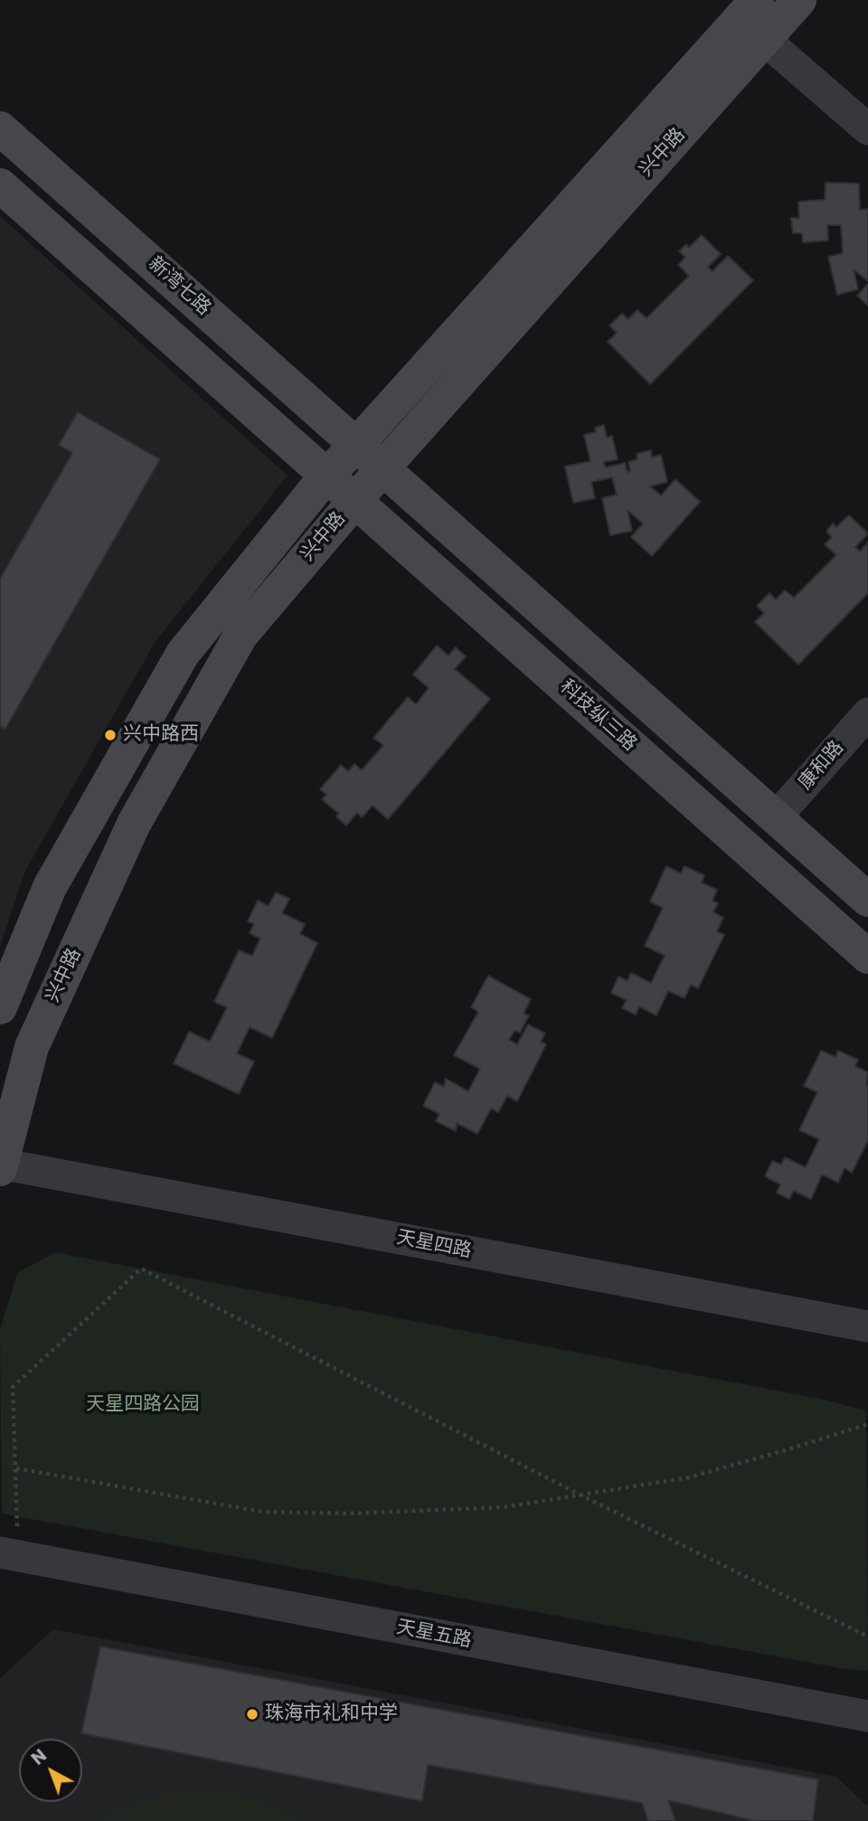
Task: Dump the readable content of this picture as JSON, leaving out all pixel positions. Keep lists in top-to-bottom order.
{
  "streets": {
    "street": [
      "兴中路",
      "新湾七路",
      "科技纵三路",
      "康和路",
      "天星四路",
      "天星五路"
    ]
  },
  "crossings": [
    ["兴中路", "新湾七路"],
    ["兴中路", "科技纵三路"],
    ["兴中路", "天星四路"]
  ],
  "parks": ["天星四路公园"],
  "places": ["兴中路西", "珠海市礼和中学"],
  "north": "top left"
}
